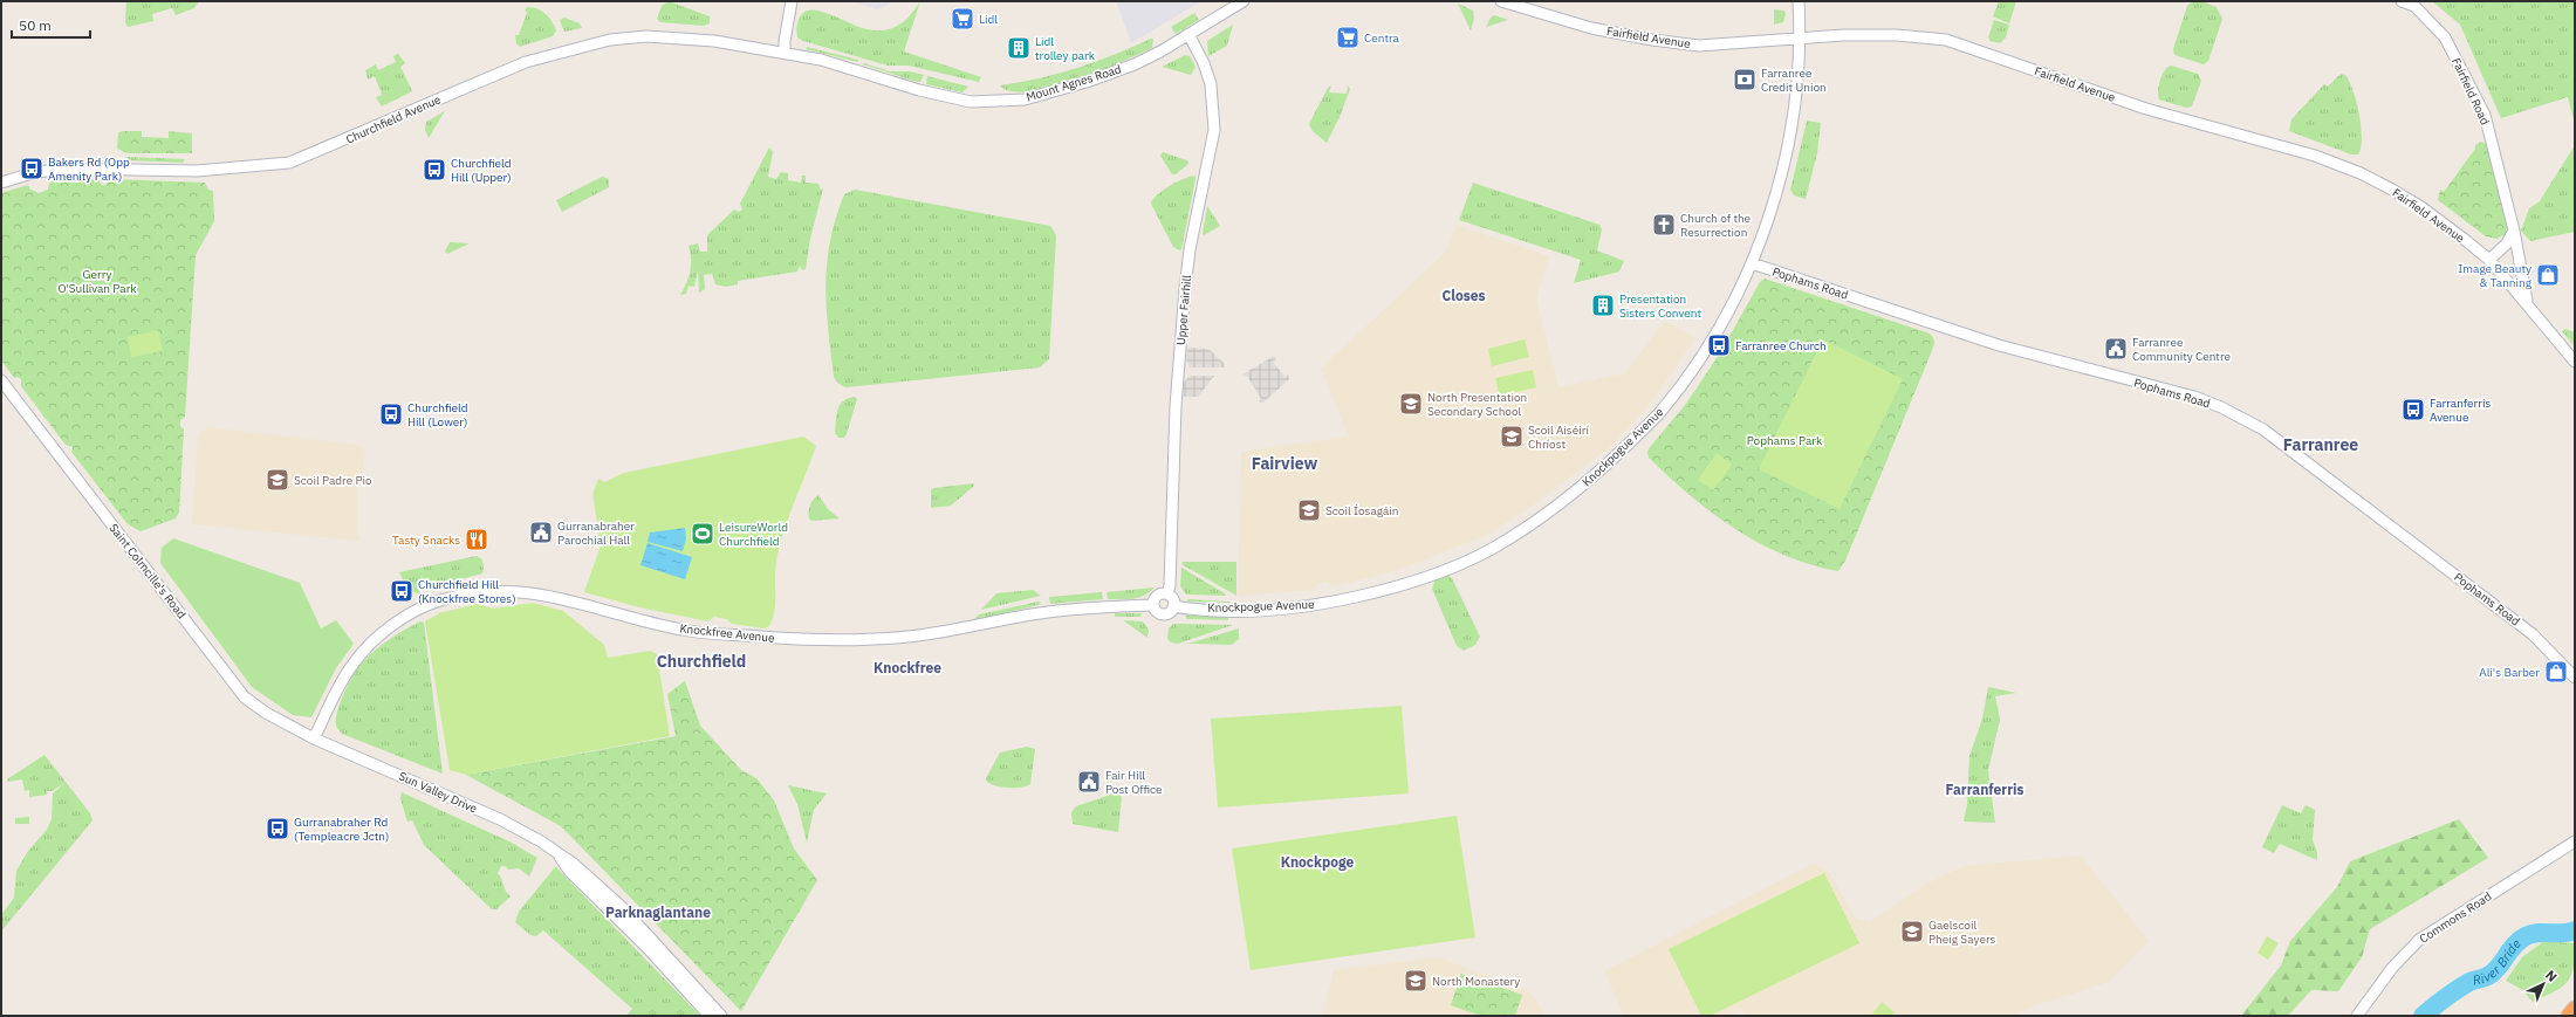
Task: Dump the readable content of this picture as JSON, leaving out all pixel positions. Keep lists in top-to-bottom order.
{
  "streets": {
    "street": [
      "Fairfield Avenue",
      "Mount Agnes Road",
      "Fairfield Road",
      "Churchfield Avenue",
      "Pophams Road",
      "Upper Fairhill",
      "Knockpogue Avenue",
      "Saint Colmcille's Road",
      "Knockfree Avenue",
      "Sun Valley Drive",
      "Commons Road"
    ]
  },
  "crossings": [
    ["Fairfield Avenue", "Fairfield Road"],
    ["Fairfield Avenue", "Knockpogue Avenue"],
    ["Mount Agnes Road", "Churchfield Avenue"],
    ["Mount Agnes Road", "Upper Fairhill"],
    ["Pophams Road", "Knockpogue Avenue"],
    ["Upper Fairhill", "Knockpogue Avenue"],
    ["Upper Fairhill", "Knockfree Avenue"],
    ["Knockpogue Avenue", "Knockfree Avenue"],
    ["Saint Colmcille's Road", "Knockfree Avenue"],
    ["Saint Colmcille's Road", "Sun Valley Drive"],
    ["Knockfree Avenue", "Sun Valley Drive"]
  ],
  "districts": [
    "Closes",
    "Farranree",
    "Fairview",
    "Churchfield",
    "Knockfree",
    "Farranferris",
    "Knockpoge",
    "Parknaglantane"
  ],
  "water": ["River Bride"],
  "parks": ["Gerry O'Sullivan Park", "Pophams Park"],
  "places": {
    "supermarket": ["Lidl", "Centra"],
    "building": ["Lidl trolley park", "Presentation Sisters Convent"],
    "bank": ["Farranree Credit Union"],
    "bus stop": [
      "Bakers Rd (Opp Amenity Park)",
      "Churchfield Hill (Upper)",
      "Farranree Church",
      "Farranferris Avenue",
      "Churchfield Hill (Lower)",
      "Churchfield Hill (Knockfree Stores)",
      "Gurranabraher Rd (Templeacre Jctn)"
    ],
    "church": ["Church of the Resurrection"],
    "shop": ["Image Beauty & Tanning", "Ali's Barber"],
    "public building": ["Farranree Community Centre", "Gurranabraher Parochial Hall", "Fair Hill Post Office"],
    "school or university": [
      "North Presentation Secondary School",
      "Scoil Aiséirí Chríost",
      "Scoil Padre Pio",
      "Scoil Íosagáin",
      "Gaelscoil Pheig Sayers",
      "North Monastery"
    ],
    "sports": ["LeisureWorld Churchfield"],
    "restaurant": ["Tasty Snacks"]
  },
  "scale_bar": "50 m",
  "north": "top right"
}
